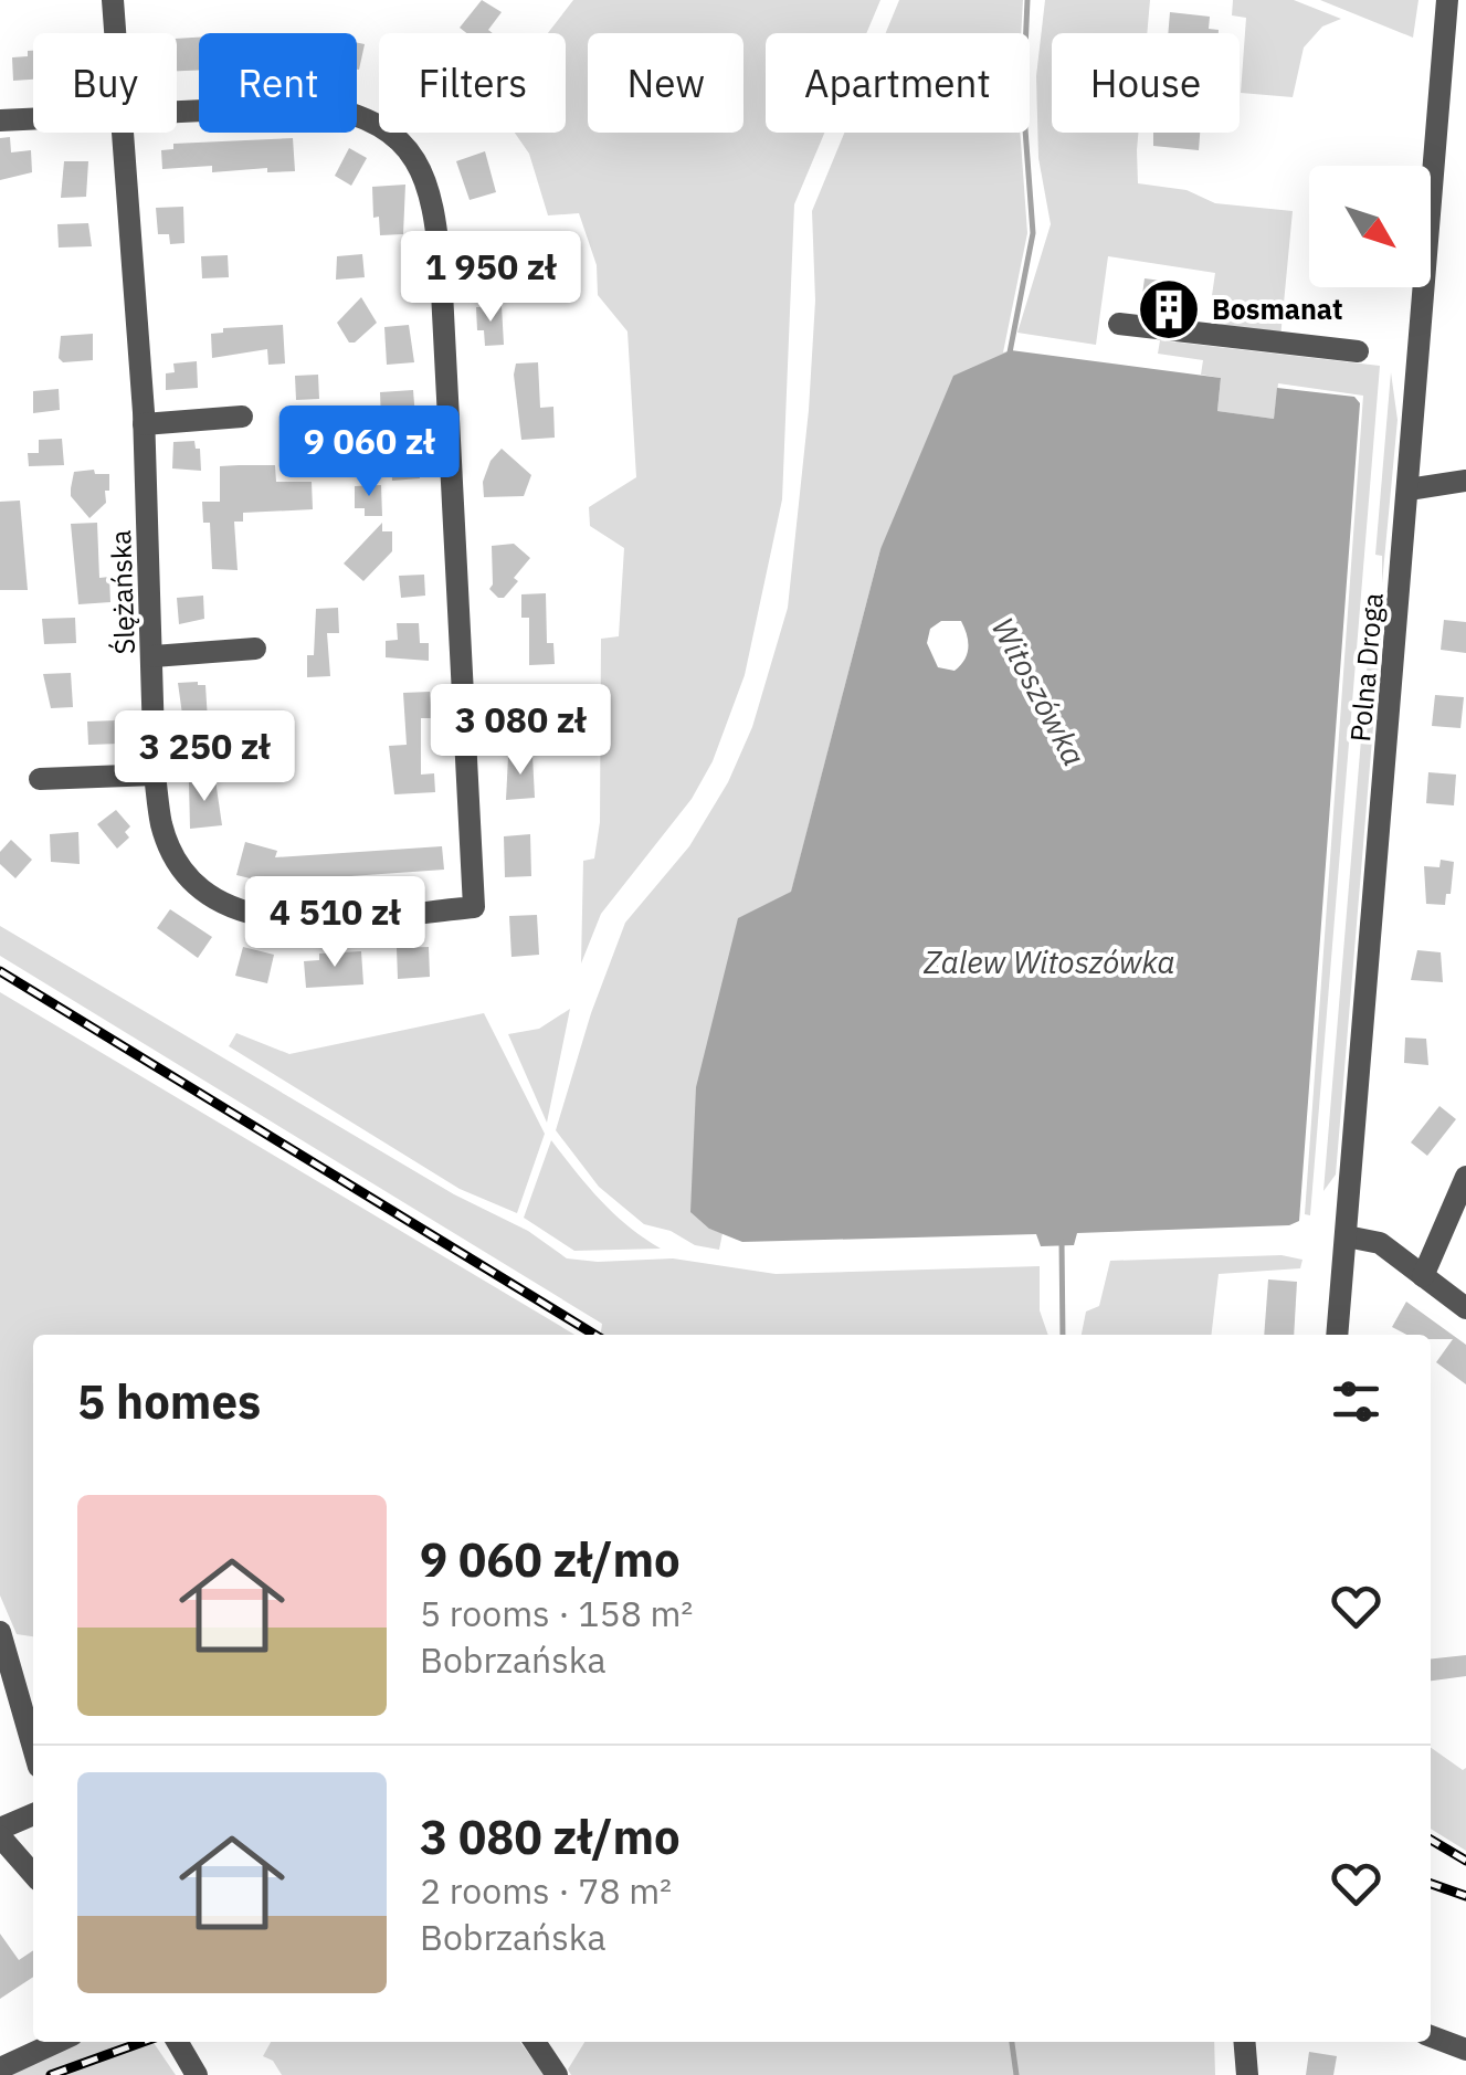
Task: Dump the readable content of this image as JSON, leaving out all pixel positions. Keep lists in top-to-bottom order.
{
  "streets": {
    "street": ["Ślężańska", "Polna Droga"]
  },
  "water": ["Witoszówka", "Zalew Witoszówka"],
  "places": {
    "building": ["Bosmanat"]
  },
  "north": "bottom right",
  "page": {
    "chip": [
      "Buy",
      "Rent",
      "Filters",
      "New",
      "Apartment",
      "House"
    ],
    "price": [
      "1 950 zł",
      "9 060 zł",
      "3 080 zł",
      "3 250 zł",
      "4 510 zł"
    ],
    "heading": "5 homes",
    "list": [
      {
        "name": "9 060 zł/mo",
        "note": "5 rooms · 158 m² · Bobrzańska"
      },
      {
        "name": "3 080 zł/mo",
        "note": "2 rooms · 78 m² · Bobrzańska"
      }
    ]
  }
}
